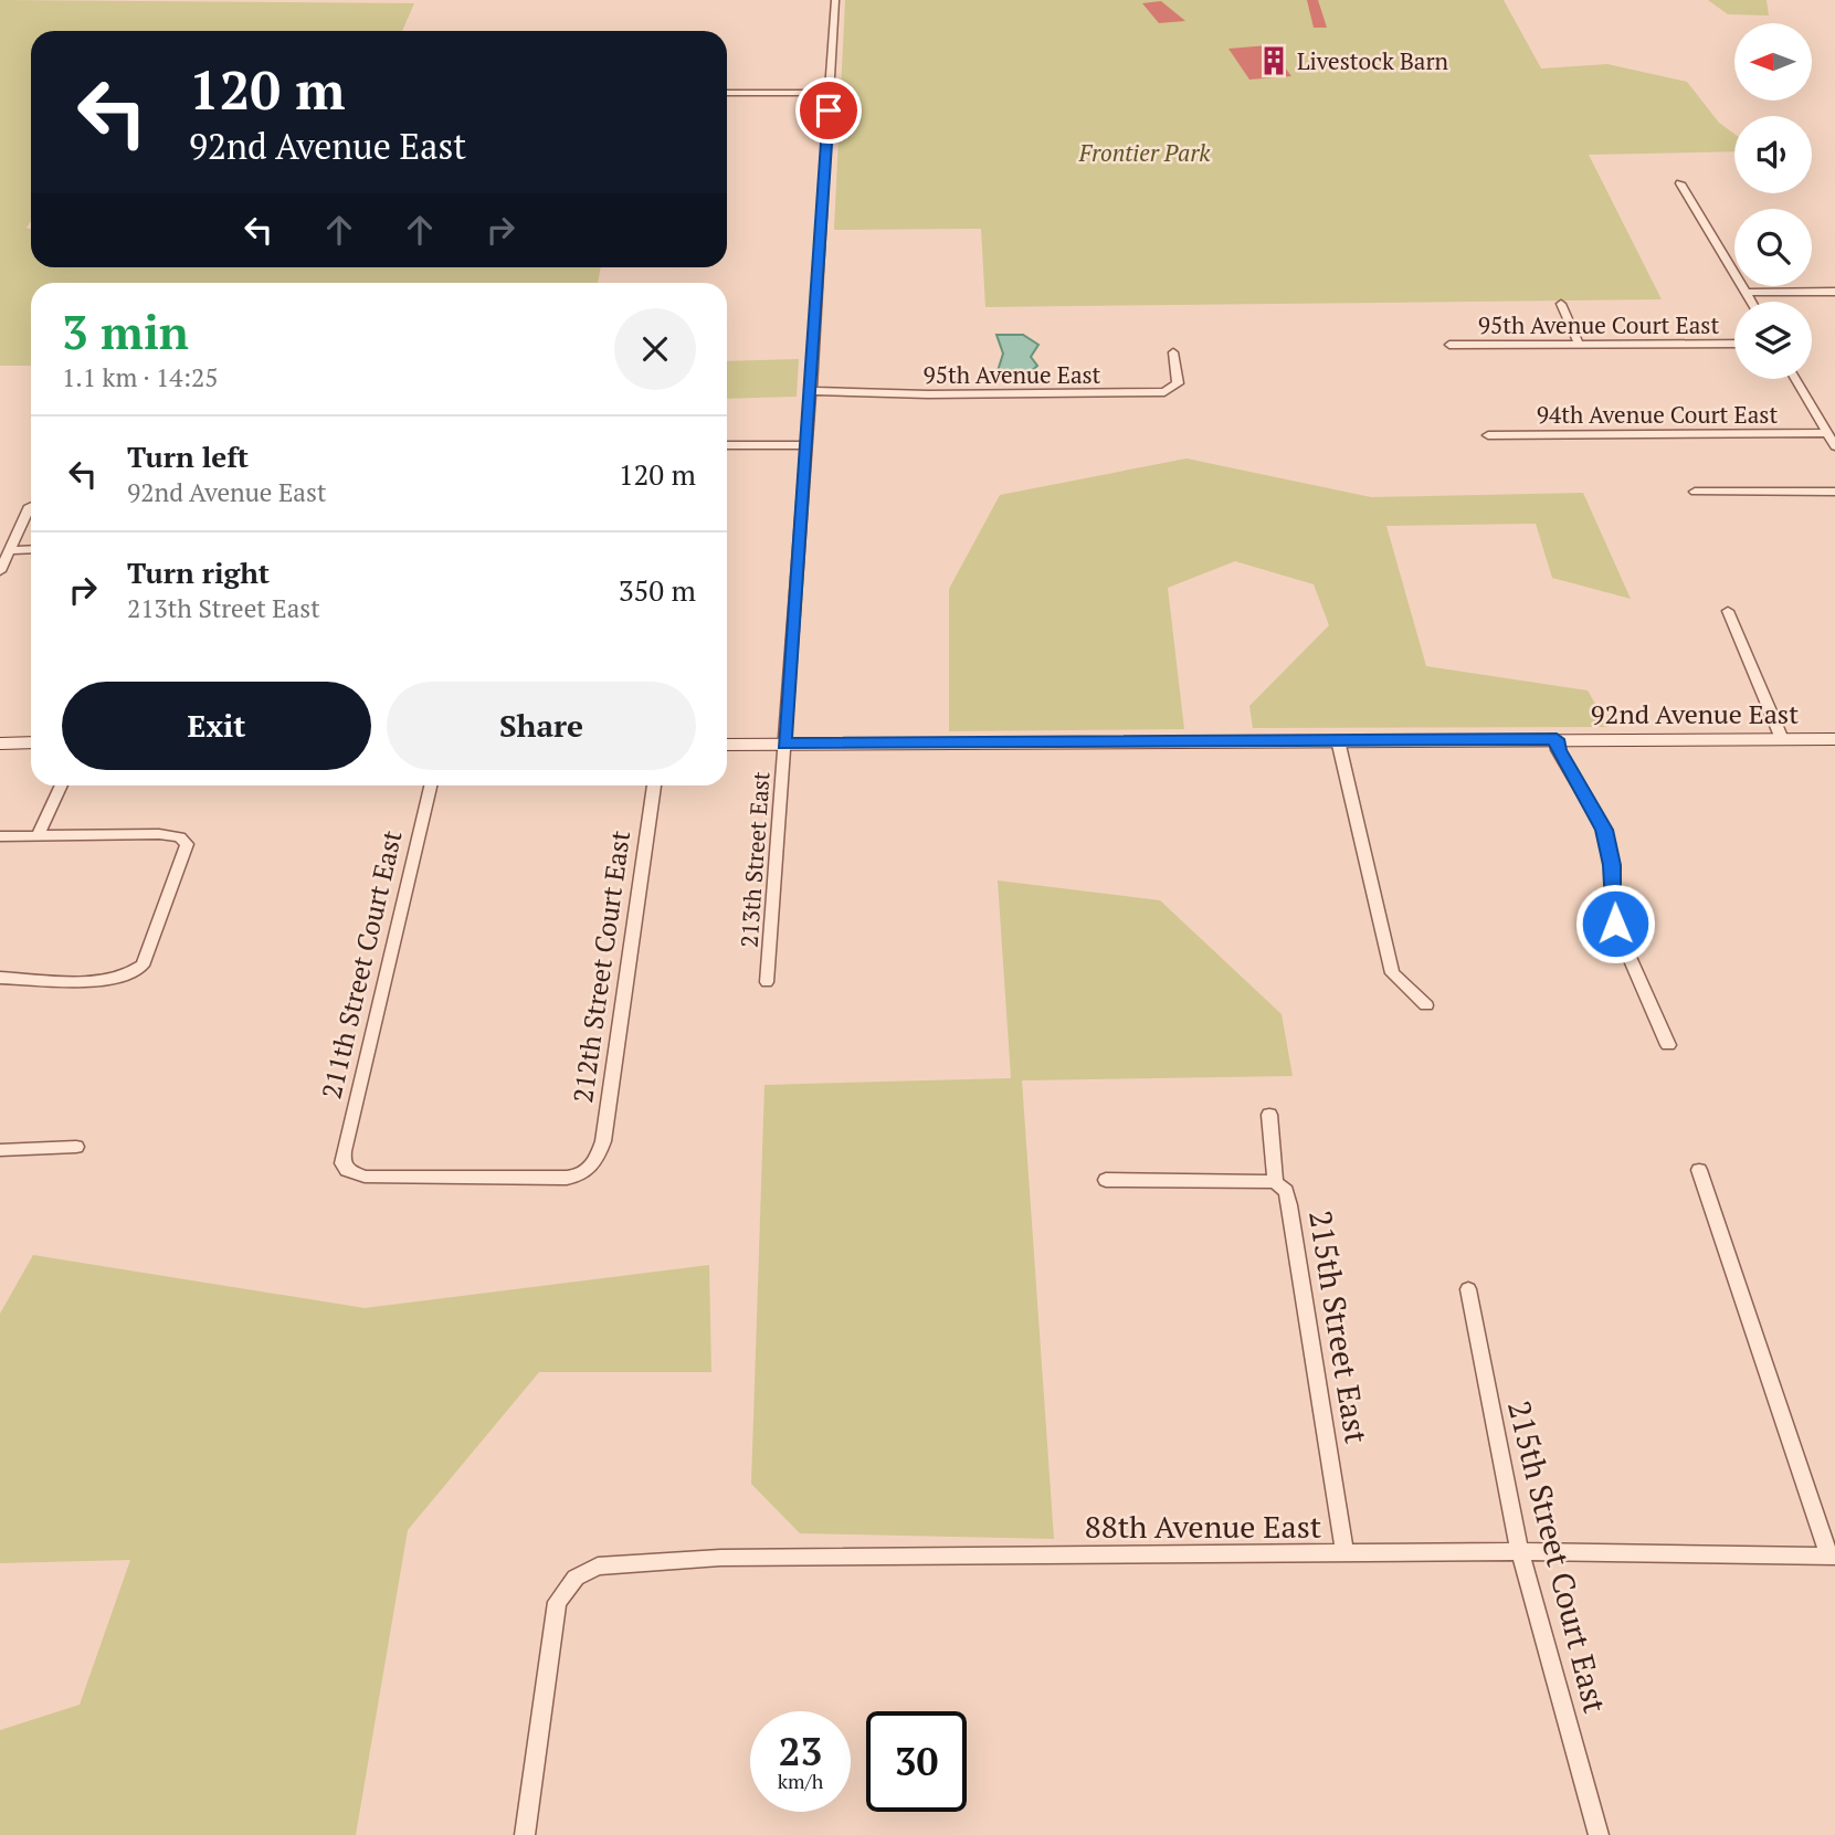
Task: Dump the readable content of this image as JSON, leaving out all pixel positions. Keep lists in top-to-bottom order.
{
  "streets": {
    "street": [
      "95th Avenue Court East",
      "95th Avenue East",
      "94th Avenue Court East",
      "92nd Avenue East",
      "213th Street East",
      "211th Street Court East",
      "212th Street Court East",
      "215th Street East",
      "88th Avenue East",
      "215th Street Court East"
    ]
  },
  "crossings": [
    ["95th Avenue East", "213th Street East"],
    ["92nd Avenue East", "213th Street East"],
    ["211th Street Court East", "212th Street Court East"],
    ["215th Street East", "88th Avenue East"],
    ["88th Avenue East", "215th Street Court East"]
  ],
  "parks": ["Frontier Park"],
  "places": {
    "building": ["Livestock Barn"]
  },
  "north": "left",
  "page": {
    "turn": ["120 m", "92nd Avenue East"],
    "heading": ["3 min", "1.1 km · 14:25"],
    "list": [
      {
        "name": "Turn left",
        "note": "92nd Avenue East",
        "value": "120 m"
      },
      {
        "name": "Turn right",
        "note": "213th Street East",
        "value": "350 m"
      }
    ],
    "buttons": ["Exit", "Share"],
    "speed": "23 km/h",
    "limit": "30"
  }
}
